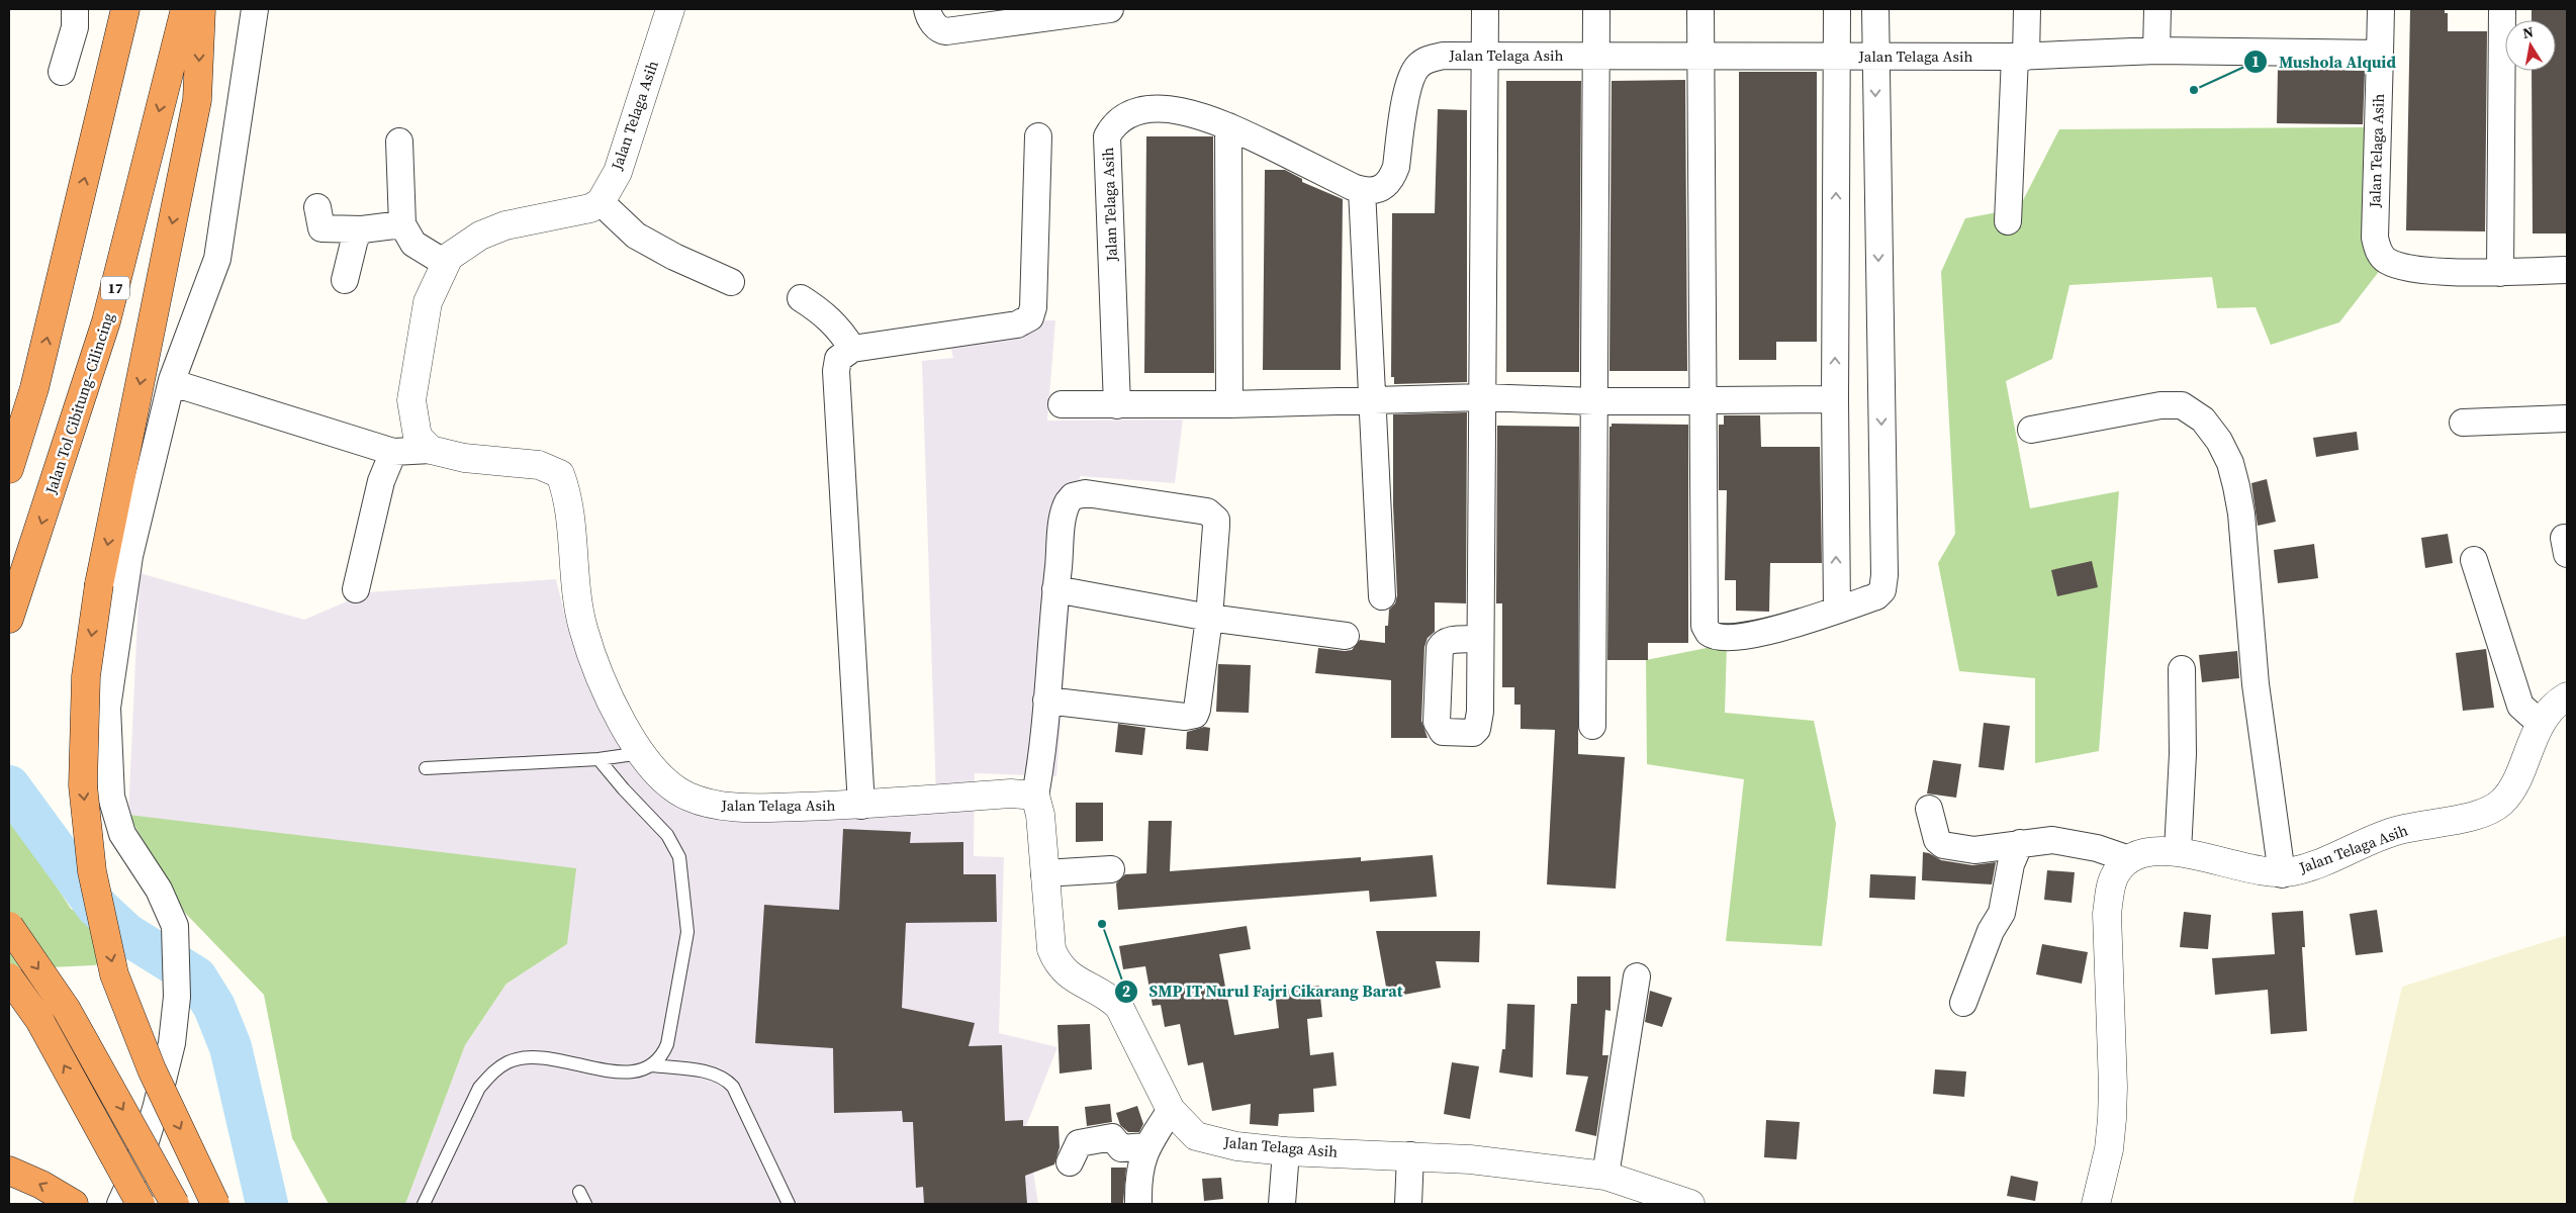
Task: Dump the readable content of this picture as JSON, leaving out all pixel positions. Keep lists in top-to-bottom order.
{
  "streets": {
    "highway": ["17", "Jalan Tol Cibitung–Cilincing"],
    "street": ["Jalan Telaga Asih"]
  },
  "places": ["Mushola Alquid", "SMP IT Nurul Fajri Cikarang Barat"],
  "north": "top"
}
